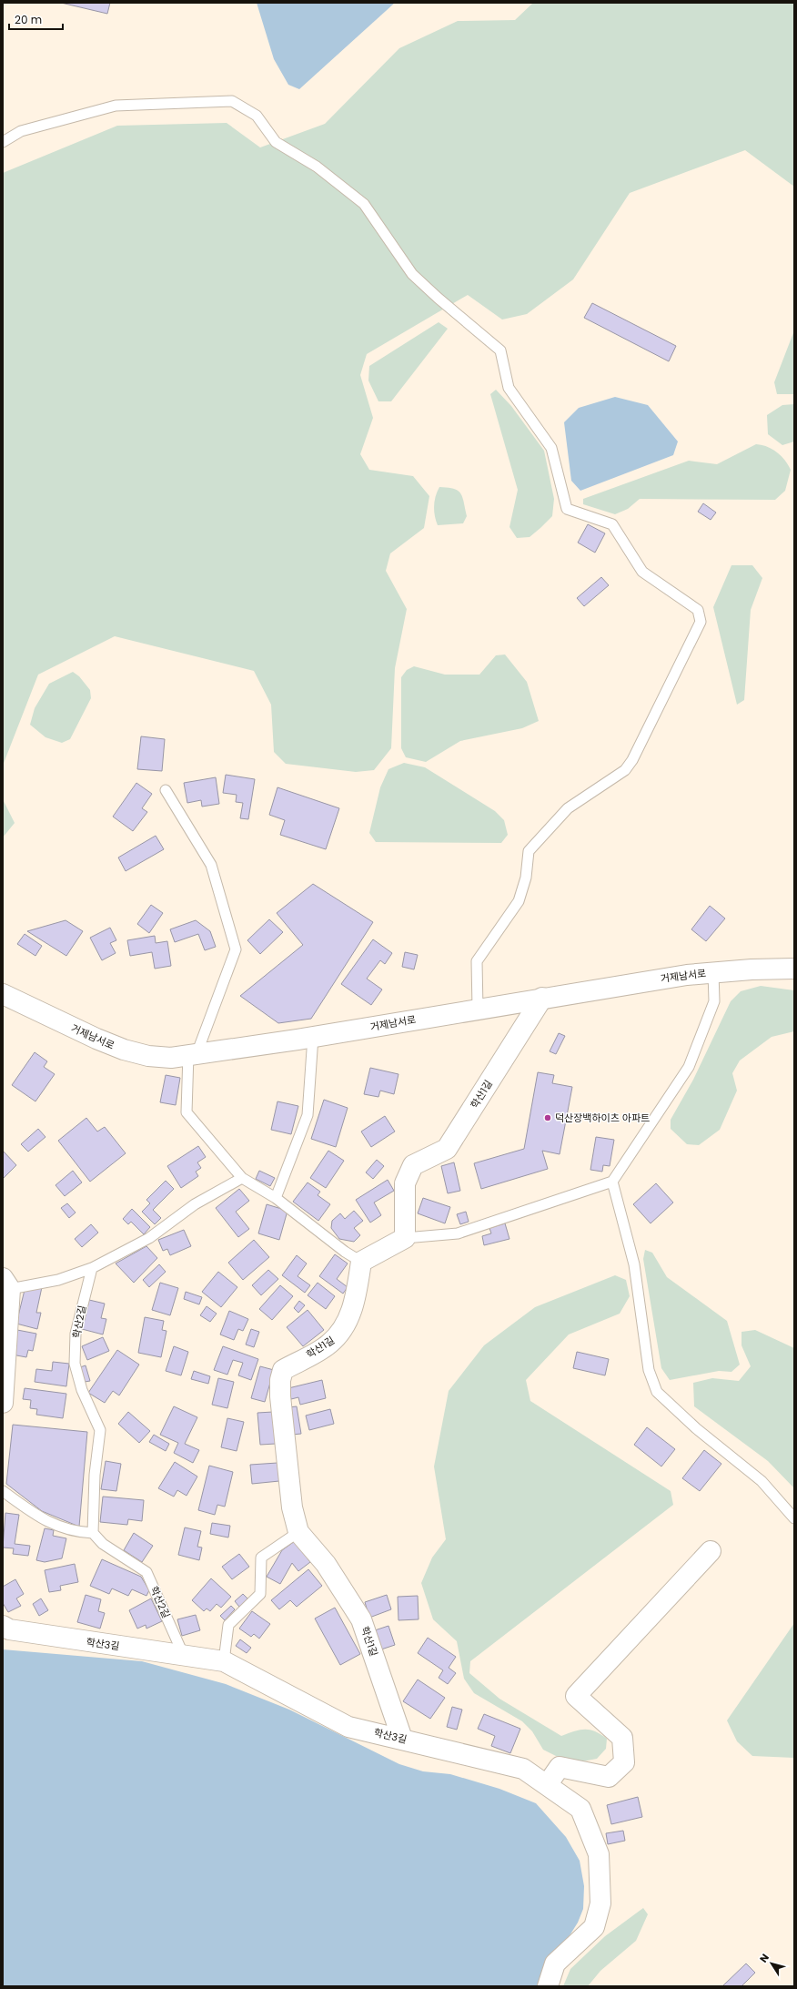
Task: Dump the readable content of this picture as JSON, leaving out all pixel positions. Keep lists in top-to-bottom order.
{
  "streets": {
    "street": ["거제남서로", "학산1길", "학산3길"],
    "lane": ["학산2길"]
  },
  "crossings": [
    ["거제남서로", "학산1길"],
    ["학산1길", "학산3길"],
    ["학산2길", "학산3길"]
  ],
  "places": ["덕산장백하이츠 아파트"],
  "scale_bar": "20 m",
  "north": "top left"
}
